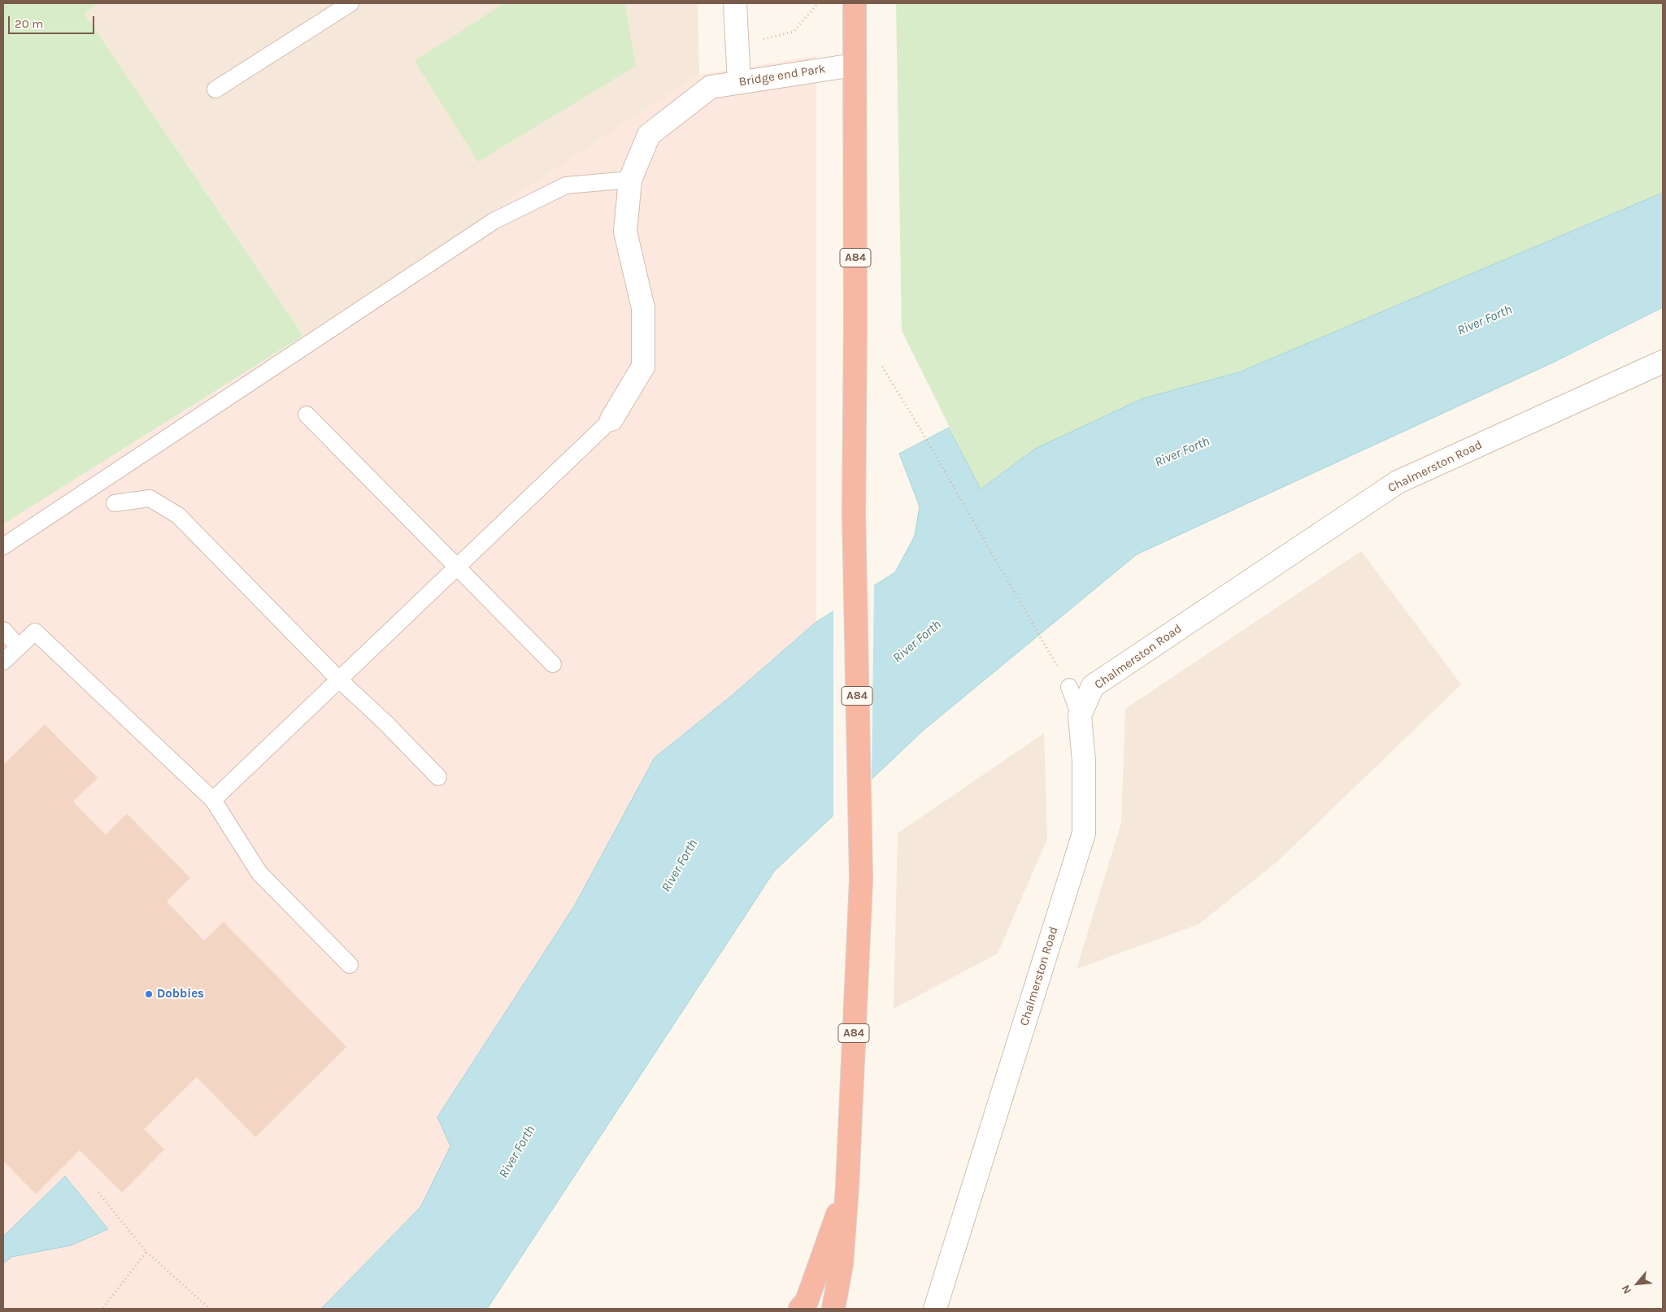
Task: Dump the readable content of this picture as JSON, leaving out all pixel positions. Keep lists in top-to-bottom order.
{
  "streets": {
    "highway": ["A84"],
    "street": ["Bridge end Park", "Chalmerston Road"]
  },
  "crossings": [
    ["Bridge end Park", "A84"]
  ],
  "water": ["River Forth"],
  "places": ["Dobbies"],
  "scale_bar": "20 m",
  "north": "bottom left"
}
